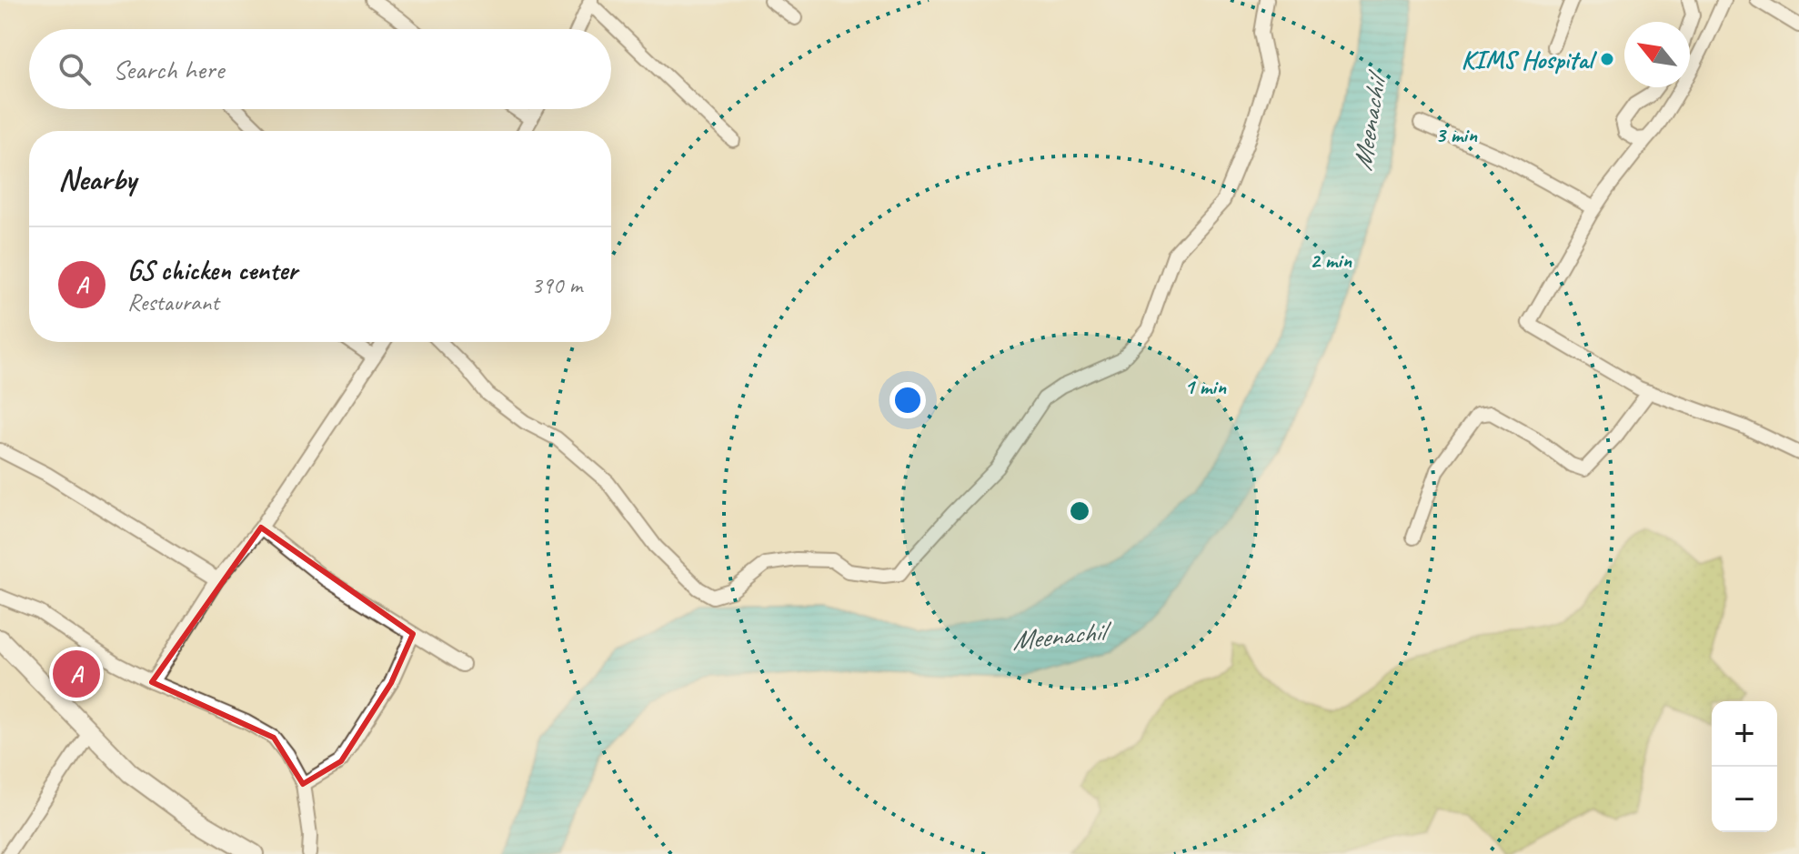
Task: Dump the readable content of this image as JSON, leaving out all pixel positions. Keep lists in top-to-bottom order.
{
  "water": ["Meenachil"],
  "places": ["KIMS Hospital"],
  "north": "top left",
  "page": {
    "search": "Search here",
    "heading": "Nearby",
    "list": [
      {
        "mark": "A",
        "name": "GS chicken center",
        "note": "Restaurant",
        "value": "390 m"
      }
    ],
    "pins": "A",
    "map_buttons": ["+", "−"]
  },
  "rings": ["3 min", "2 min", "1 min"]
}
